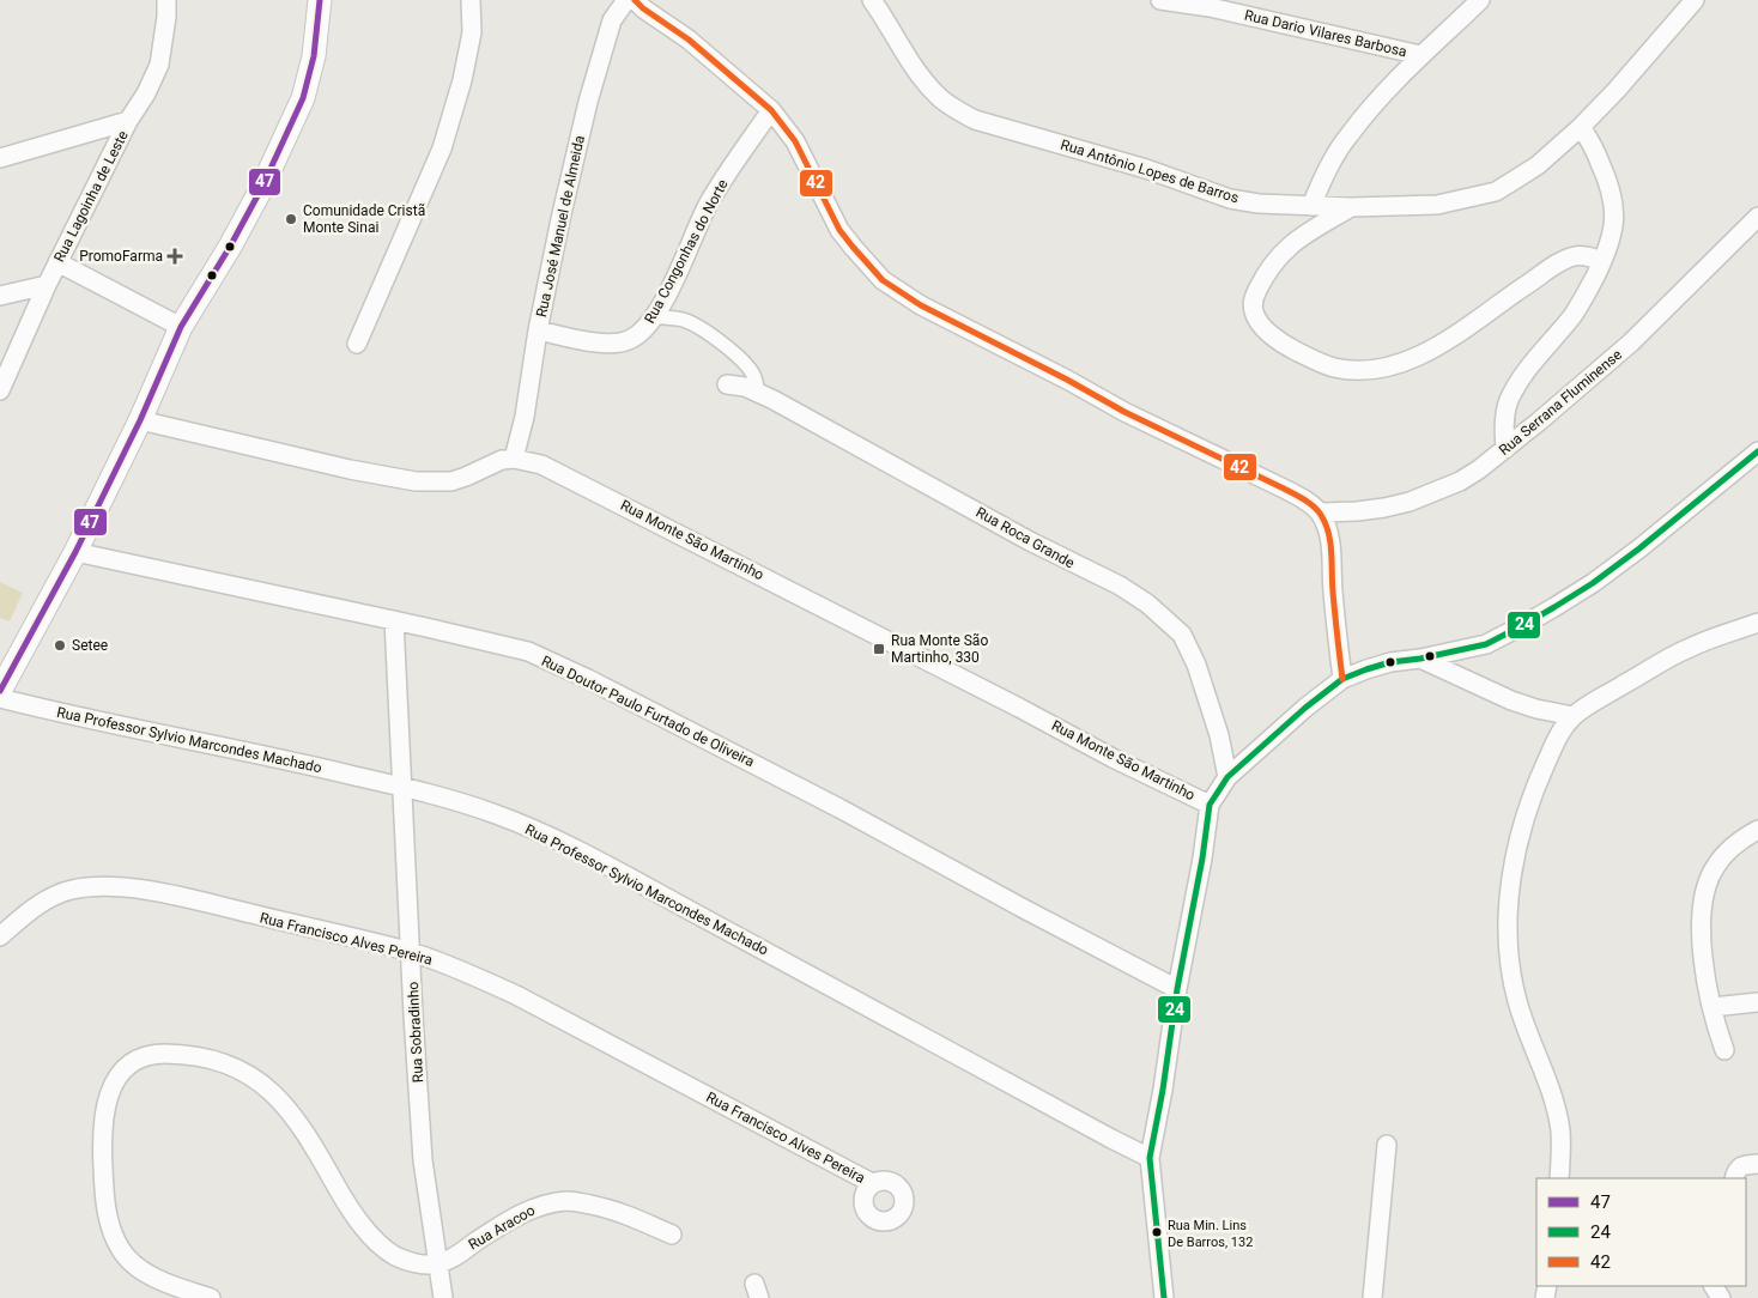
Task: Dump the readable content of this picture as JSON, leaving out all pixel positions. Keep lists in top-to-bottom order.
{
  "streets": {
    "street": [
      "Rua Dario Vilares Barbosa",
      "Rua Antônio Lopes de Barros",
      "Rua Lagoinha de Leste",
      "Rua José Manuel de Almeida",
      "Rua Congonhas do Norte",
      "Rua Serrana Fluminense",
      "Rua Roca Grande",
      "Rua Monte São Martinho",
      "Rua Doutor Paulo Furtado de Oliveira",
      "Rua Professor Sylvio Marcondes Machado",
      "Rua Francisco Alves Pereira",
      "Rua Sobradinho",
      "Rua Aracoo"
    ]
  },
  "crossings": [
    ["Rua José Manuel de Almeida", "Rua Congonhas do Norte"],
    ["Rua José Manuel de Almeida", "Rua Monte São Martinho"],
    ["Rua Doutor Paulo Furtado de Oliveira", "Rua Sobradinho"],
    ["Rua Professor Sylvio Marcondes Machado", "Rua Sobradinho"],
    ["Rua Francisco Alves Pereira", "Rua Sobradinho"],
    ["Rua Sobradinho", "Rua Aracoo"]
  ],
  "places": {
    "other": ["Comunidade Cristã Monte Sinai", "Setee", "Rua Min. Lins De Barros, 132"],
    "health": ["PromoFarma"],
    "transit": ["Rua Monte São Martinho, 330"]
  },
  "lines": ["transit line 47", "transit line 42", "transit line 24"],
  "legend": ["47", "24", "42"]
}
